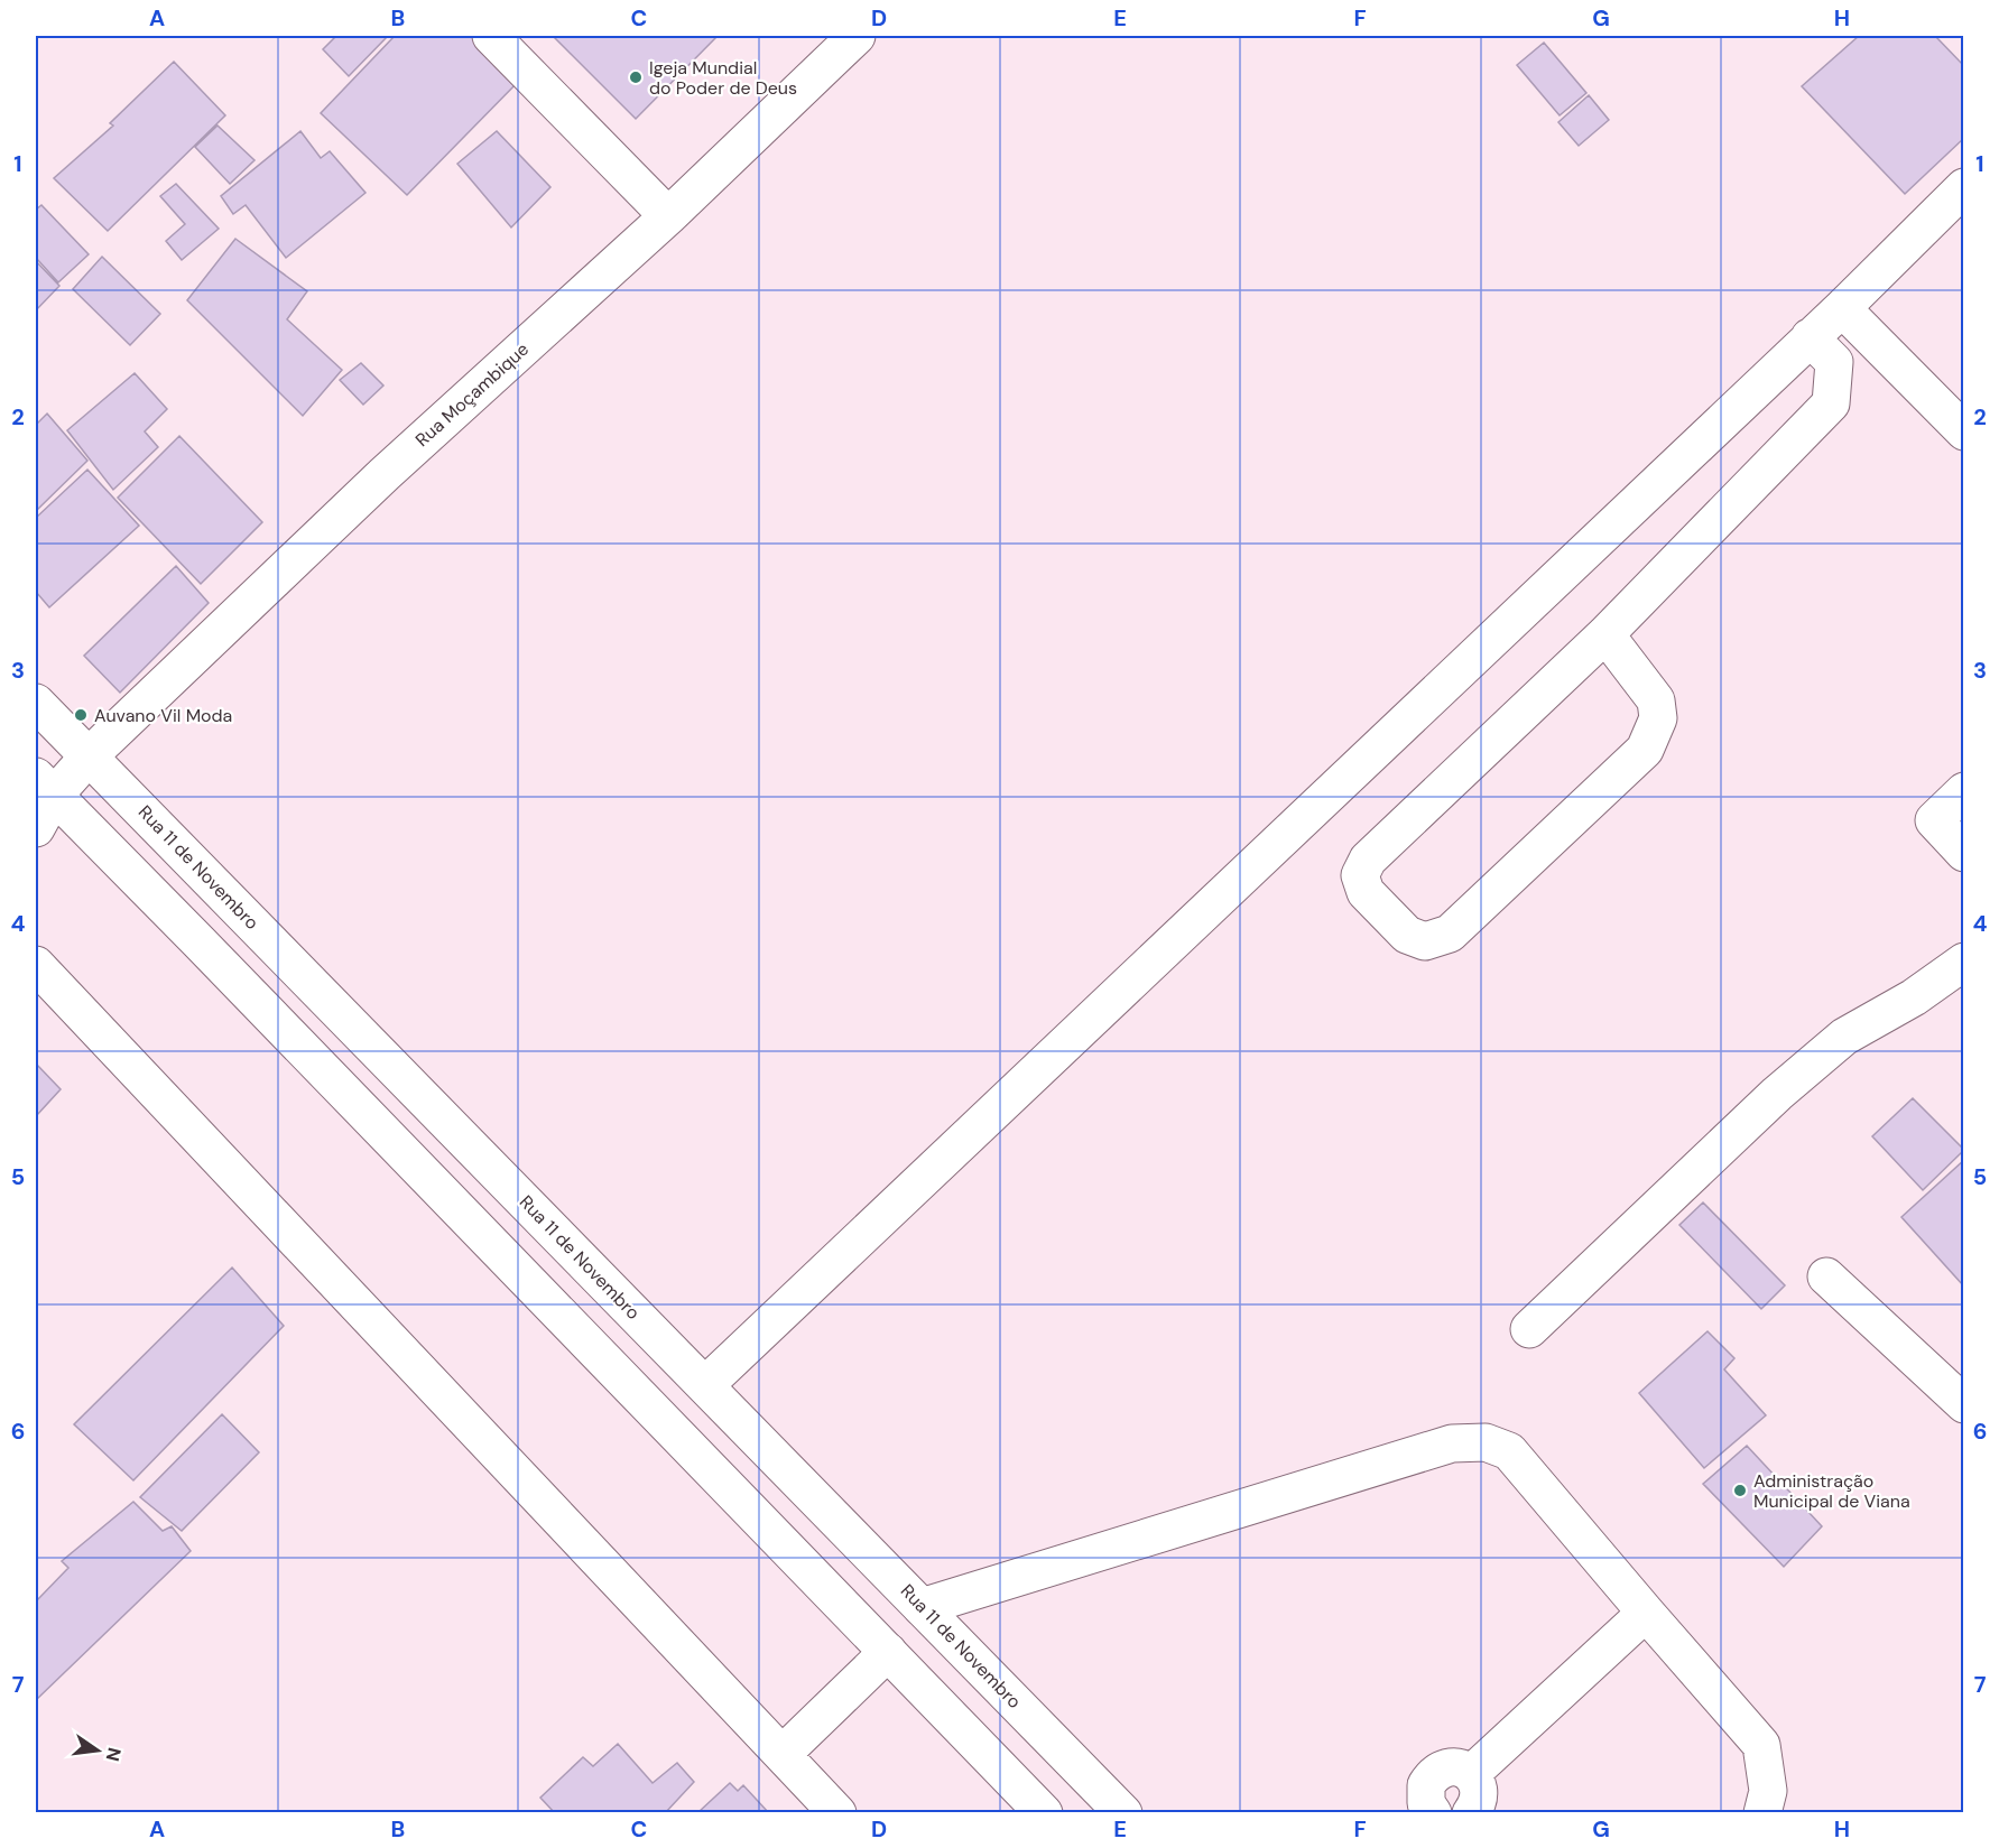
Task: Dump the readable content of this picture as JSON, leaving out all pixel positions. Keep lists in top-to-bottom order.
{
  "streets": {
    "street": ["Rua Moçambique", "Rua 11 de Novembro"]
  },
  "crossings": [
    ["Rua Moçambique", "Rua 11 de Novembro"]
  ],
  "places": ["Igeja Mundial do Poder de Deus", "Auvano Vil Moda", "Administração Municipal de Viana"],
  "north": "right",
  "grid": {
    "columns": [
      "A",
      "B",
      "C",
      "D",
      "E",
      "F",
      "G",
      "H"
    ],
    "rows": [
      "1",
      "2",
      "3",
      "4",
      "5",
      "6",
      "7"
    ]
  }
}
